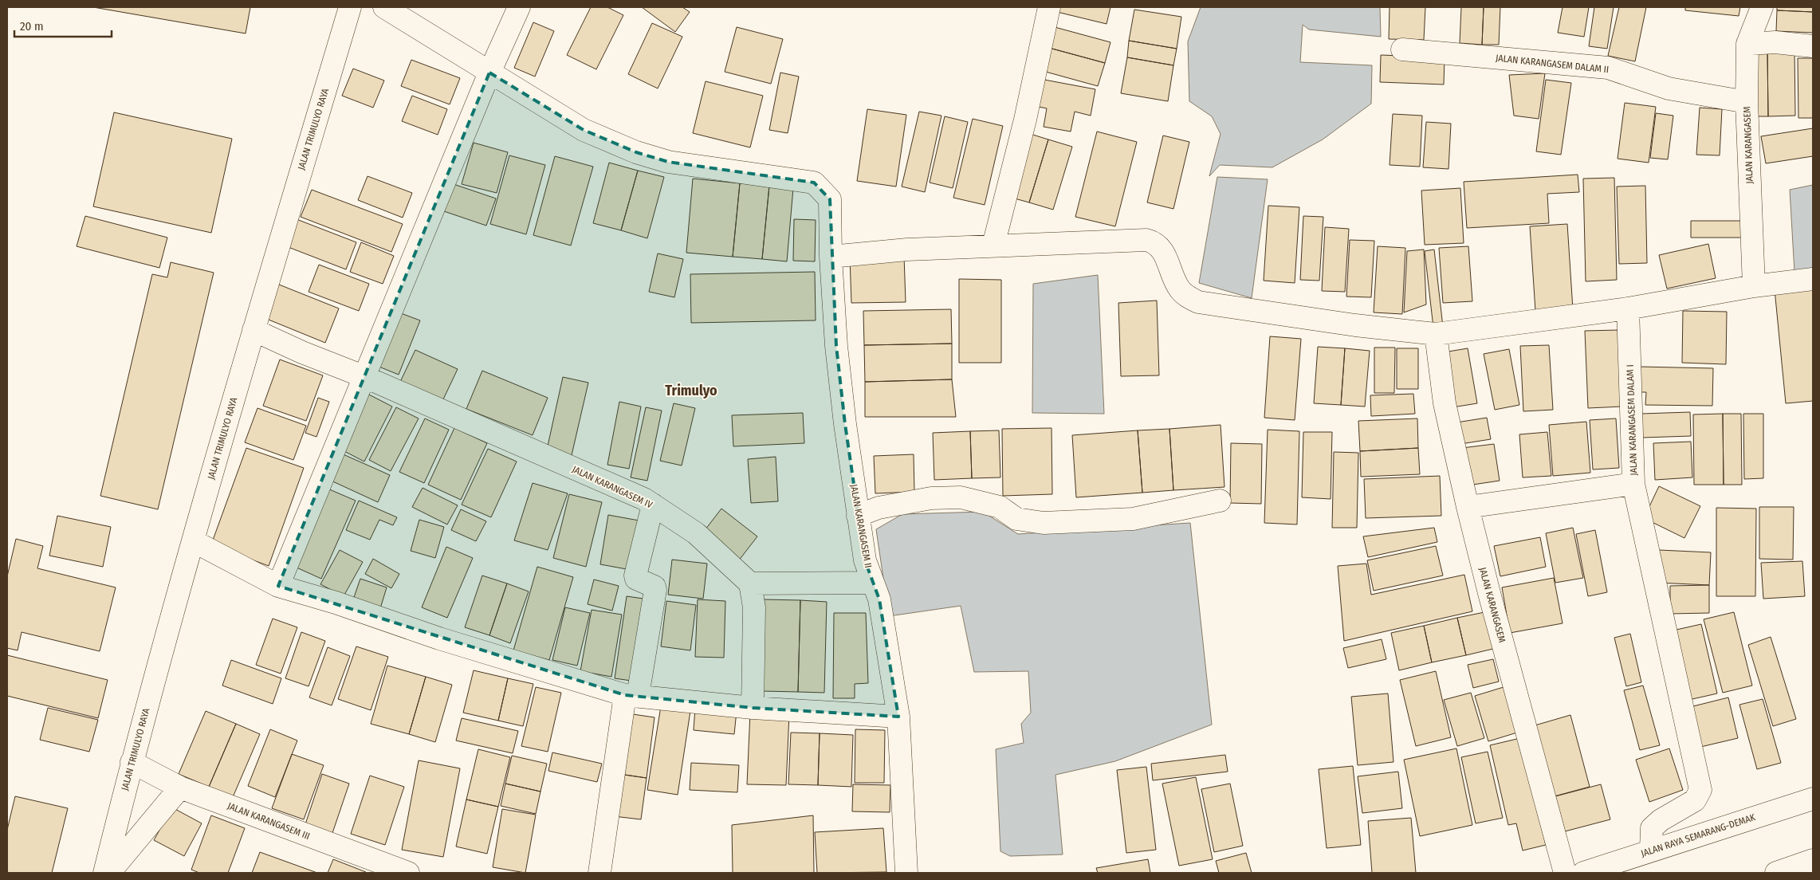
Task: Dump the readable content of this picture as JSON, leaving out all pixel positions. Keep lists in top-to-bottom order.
{
  "streets": {
    "main road": [
      "JALAN KARANGASEM DALAM II",
      "JALAN TRIMULYO RAYA",
      "JALAN KARANGASEM",
      "JALAN KARANGASEM DALAM I",
      "JALAN KARANGASEM IV",
      "JALAN KARANGASEM II",
      "JALAN KARANGASEM III",
      "JALAN RAYA SEMARANG-DEMAK"
    ]
  },
  "crossings": [
    ["JALAN KARANGASEM DALAM II", "JALAN KARANGASEM"],
    ["JALAN TRIMULYO RAYA", "JALAN KARANGASEM IV"],
    ["JALAN TRIMULYO RAYA", "JALAN KARANGASEM III"],
    ["JALAN KARANGASEM", "JALAN KARANGASEM DALAM I"]
  ],
  "districts": ["Trimulyo"],
  "scale_bar": "20 m"
}
